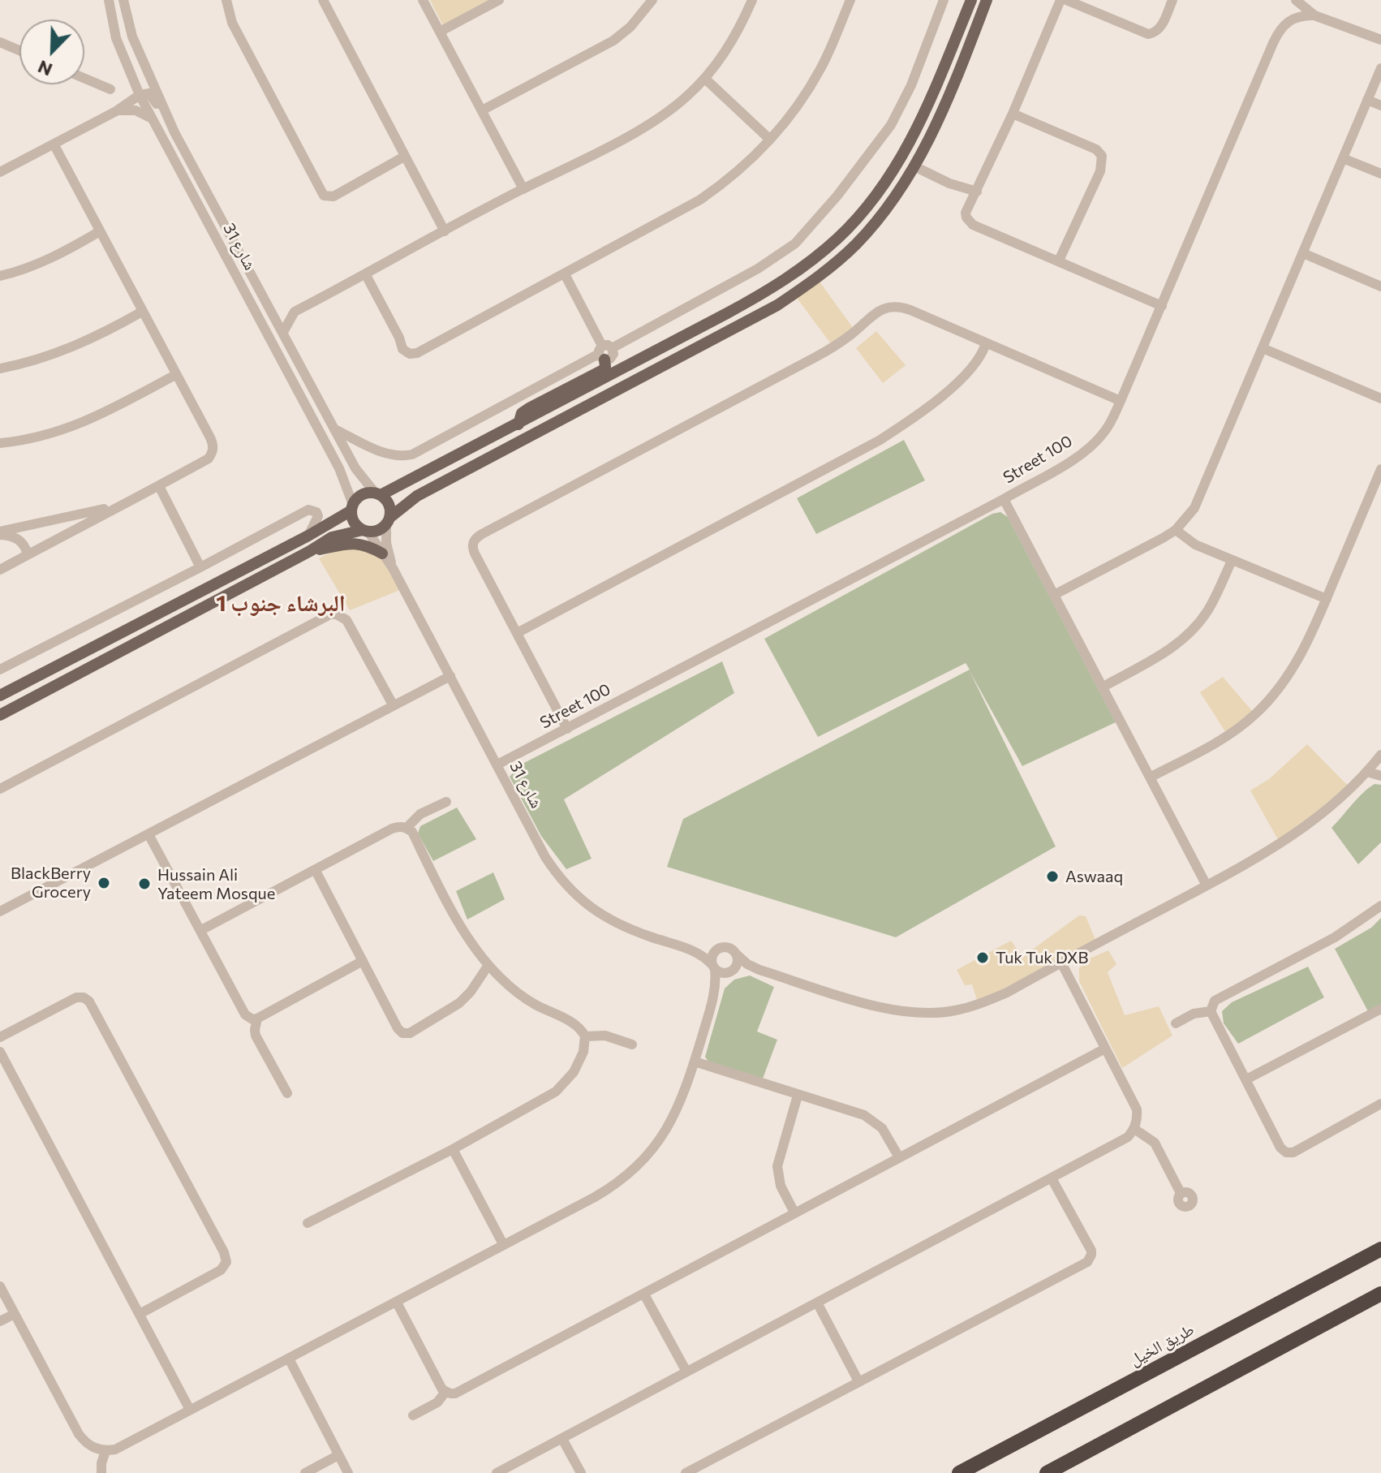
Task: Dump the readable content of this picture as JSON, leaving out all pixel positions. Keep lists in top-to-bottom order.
{
  "streets": {
    "highway": ["طريق الخيل"],
    "street": ["شارع 31", "Street 100"]
  },
  "crossings": [
    ["شارع 31", "Street 100"]
  ],
  "districts": ["البرشاء جنوب 1"],
  "places": [
    "Aswaaq",
    "BlackBerry Grocery",
    "Hussain Ali Yateem Mosque",
    "Tuk Tuk DXB"
  ],
  "north": "bottom left"
}
